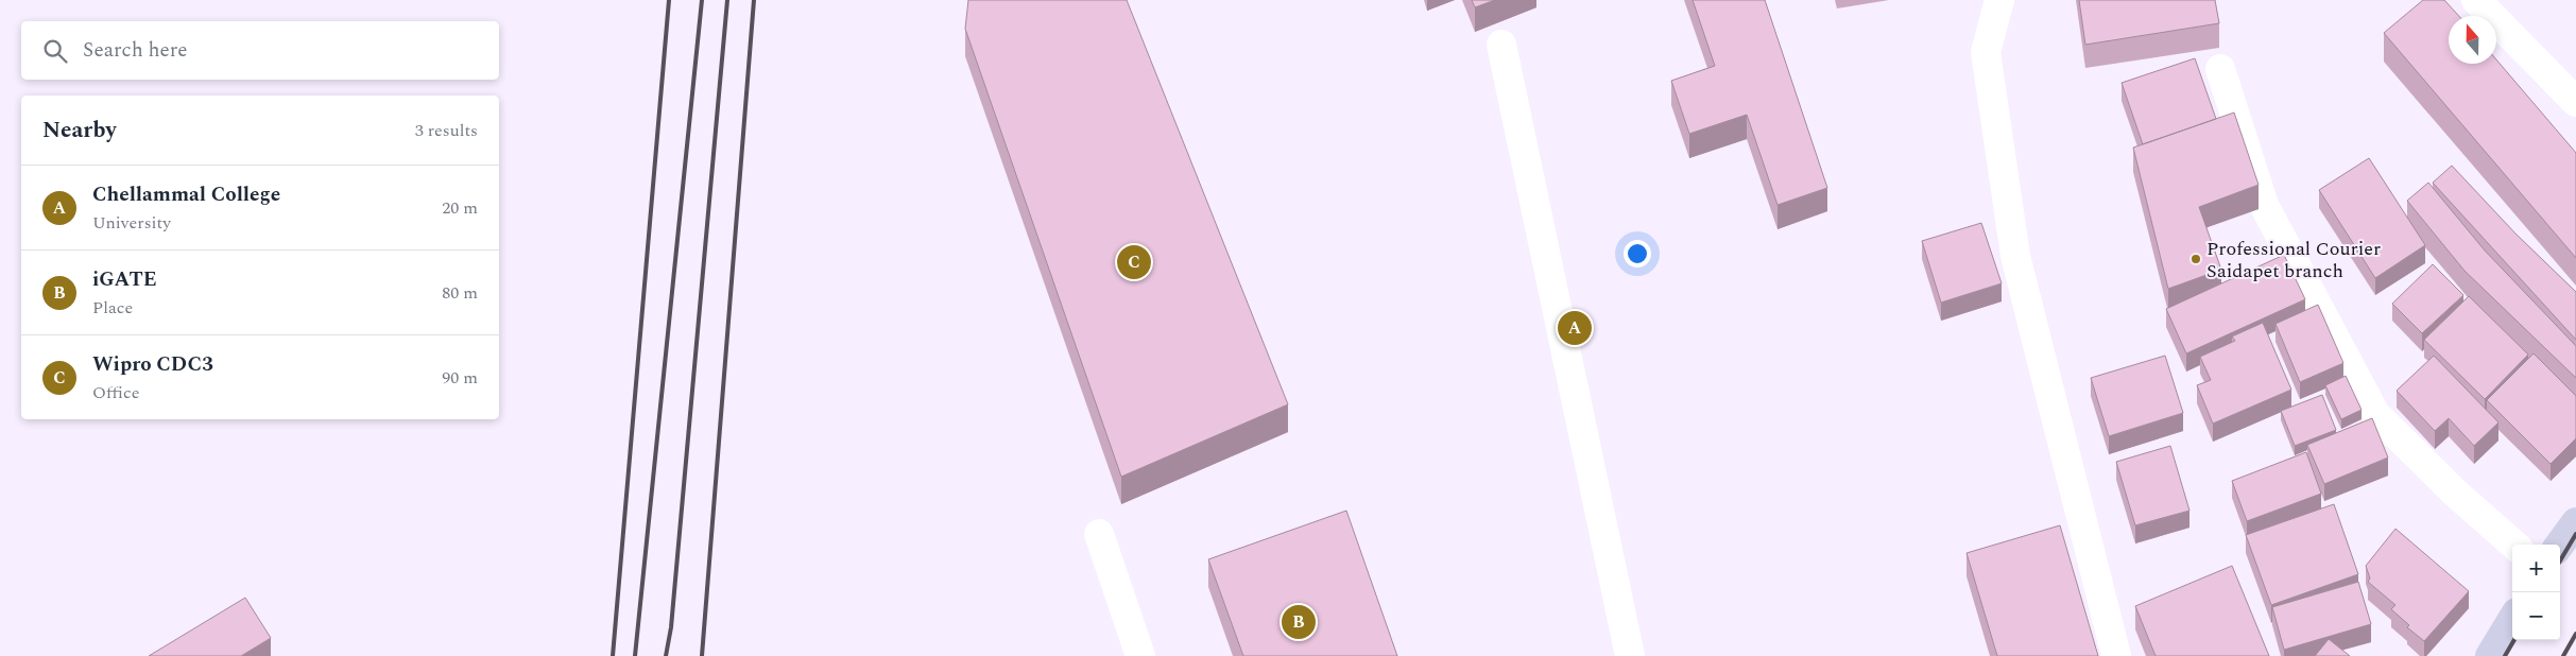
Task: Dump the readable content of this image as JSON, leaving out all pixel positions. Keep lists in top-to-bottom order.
{
  "places": ["Professional Courier Saidapet branch"],
  "north": "top",
  "page": {
    "search": "Search here",
    "heading": ["Nearby", "3 results"],
    "list": [
      {
        "mark": "A",
        "name": "Chellammal College",
        "note": "University",
        "value": "20 m"
      },
      {
        "mark": "B",
        "name": "iGATE",
        "note": "Place",
        "value": "80 m"
      },
      {
        "mark": "C",
        "name": "Wipro CDC3",
        "note": "Office",
        "value": "90 m"
      }
    ],
    "pins": ["C", "A", "B"],
    "map_buttons": ["+", "−"]
  }
}
